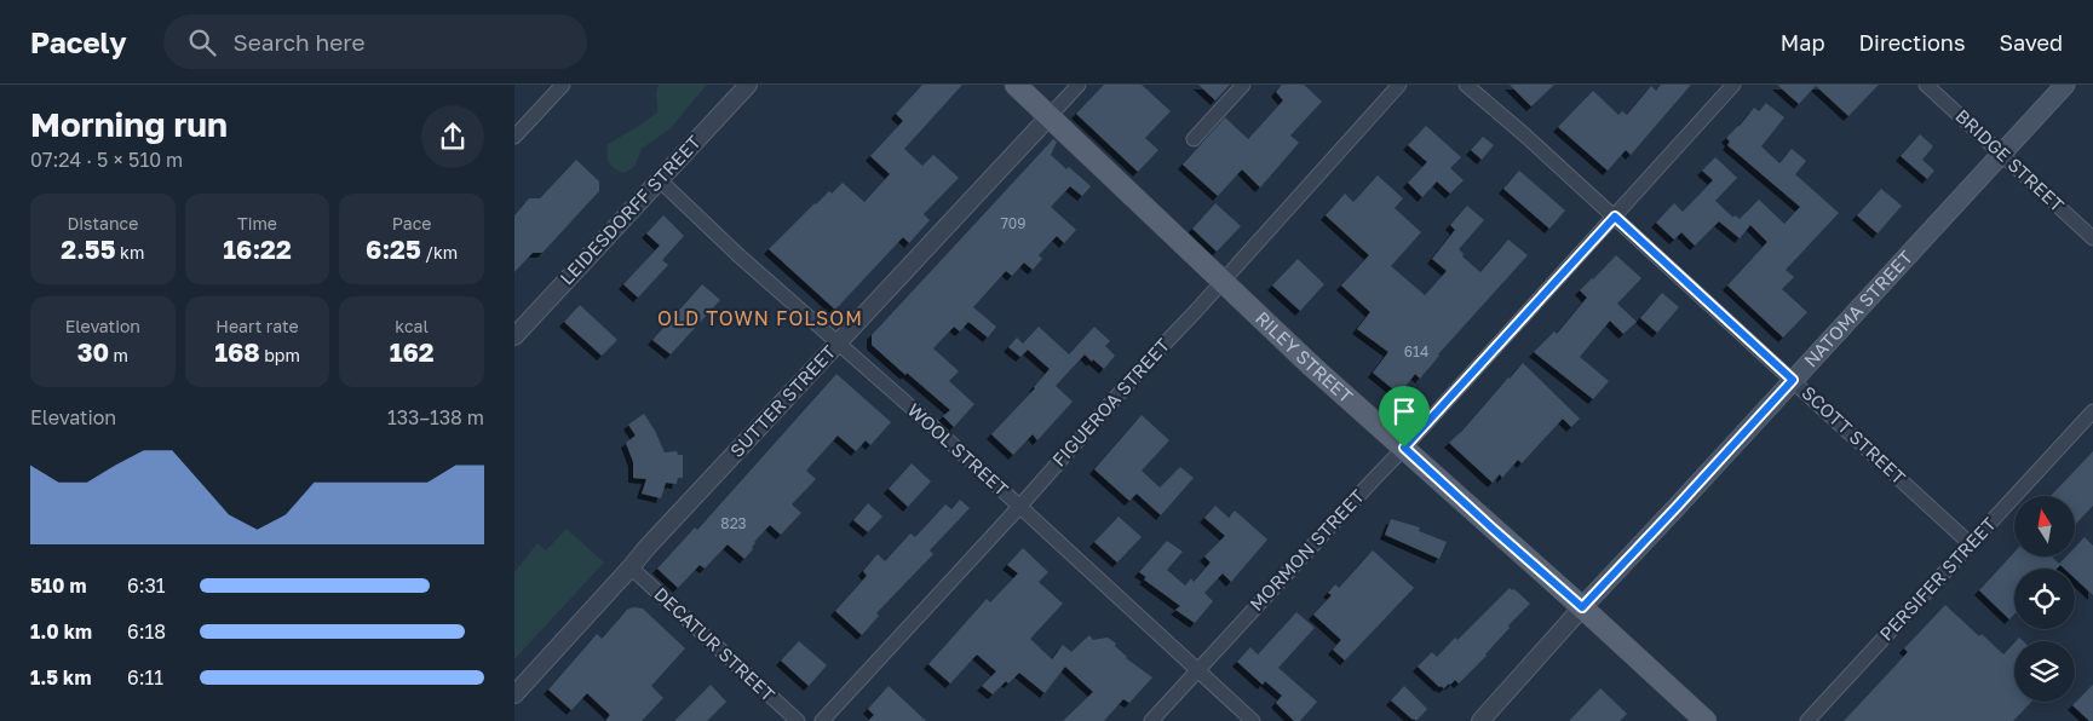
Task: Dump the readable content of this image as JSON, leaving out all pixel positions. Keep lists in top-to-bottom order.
{
  "streets": {
    "main road": ["NATOMA STREET", "RILEY STREET"],
    "street": [
      "BRIDGE STREET",
      "LEIDESDORFF STREET",
      "SUTTER STREET",
      "FIGUEROA STREET",
      "SCOTT STREET",
      "WOOL STREET",
      "MORMON STREET",
      "PERSIFER STREET",
      "DECATUR STREET"
    ]
  },
  "crossings": [
    ["BRIDGE STREET", "NATOMA STREET"],
    ["LEIDESDORFF STREET", "WOOL STREET"],
    ["NATOMA STREET", "RILEY STREET"],
    ["NATOMA STREET", "SCOTT STREET"],
    ["RILEY STREET", "SUTTER STREET"],
    ["RILEY STREET", "FIGUEROA STREET"],
    ["RILEY STREET", "MORMON STREET"],
    ["SUTTER STREET", "WOOL STREET"],
    ["SUTTER STREET", "DECATUR STREET"],
    ["FIGUEROA STREET", "WOOL STREET"],
    ["SCOTT STREET", "MORMON STREET"],
    ["SCOTT STREET", "PERSIFER STREET"],
    ["WOOL STREET", "MORMON STREET"]
  ],
  "districts": ["OLD TOWN FOLSOM"],
  "house_numbers": ["709", "614", "823"],
  "north": "top",
  "page": {
    "header": "Pacely",
    "search": "Search here",
    "nav": ["Map", "Directions", "Saved"],
    "heading": ["Morning run", "07:24 · 5 × 510 m"],
    "stats": [
      ["Distance", "2.55 km"],
      ["Time", "16:22"],
      ["Pace", "6:25 /km"],
      ["Elevation", "30 m"],
      ["Heart rate", "168 bpm"],
      ["kcal", "162"]
    ],
    "chart": ["Elevation", "133–138 m"],
    "list": [
      {
        "name": "510 m",
        "note": "6:31"
      },
      {
        "name": "1.0 km",
        "note": "6:18"
      },
      {
        "name": "1.5 km",
        "note": "6:11"
      }
    ]
  }
}
